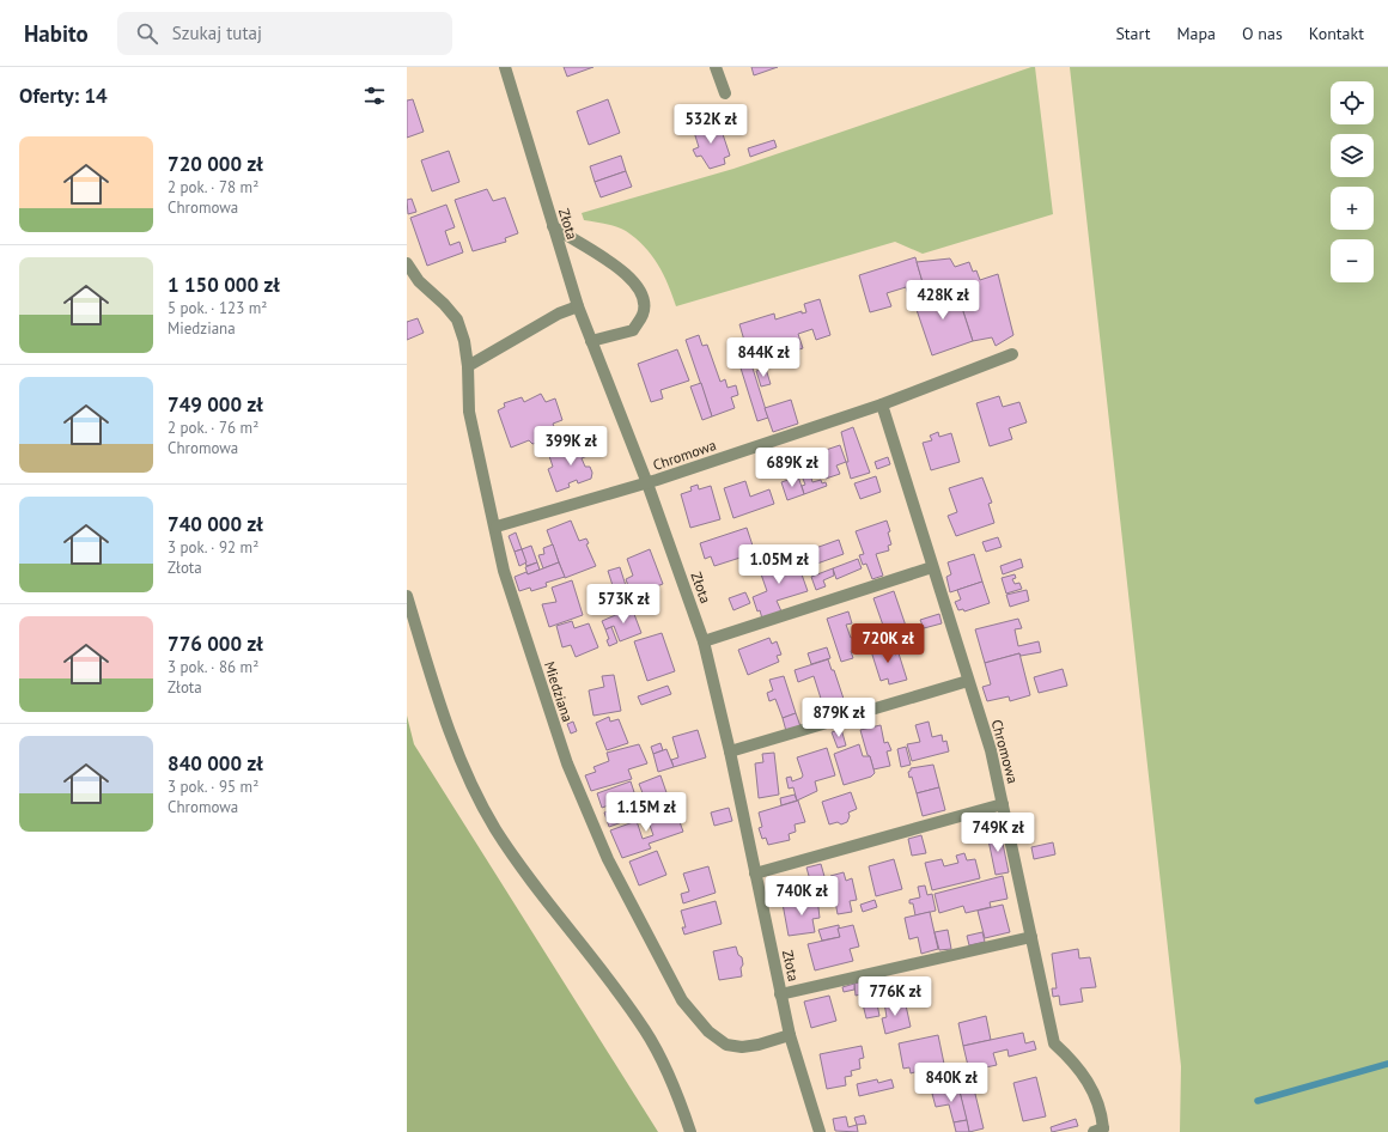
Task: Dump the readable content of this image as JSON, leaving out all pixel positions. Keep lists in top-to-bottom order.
{
  "streets": {
    "street": ["Złota", "Chromowa", "Miedziana"]
  },
  "crossings": [
    ["Złota", "Chromowa"],
    ["Złota", "Miedziana"],
    ["Chromowa", "Miedziana"]
  ],
  "page": {
    "header": "Habito",
    "search": "Szukaj tutaj",
    "nav": [
      "Start",
      "Mapa",
      "O nas",
      "Kontakt"
    ],
    "heading": "Oferty: 14",
    "map_buttons": ["+", "−"],
    "price": [
      "532K zł",
      "428K zł",
      "844K zł",
      "399K zł",
      "689K zł",
      "1.05M zł",
      "573K zł",
      "720K zł",
      "879K zł",
      "1.15M zł",
      "749K zł",
      "740K zł",
      "776K zł",
      "840K zł"
    ],
    "list": [
      {
        "name": "720 000 zł",
        "note": "2 pok. · 78 m² · Chromowa"
      },
      {
        "name": "1 150 000 zł",
        "note": "5 pok. · 123 m² · Miedziana"
      },
      {
        "name": "749 000 zł",
        "note": "2 pok. · 76 m² · Chromowa"
      },
      {
        "name": "740 000 zł",
        "note": "3 pok. · 92 m² · Złota"
      },
      {
        "name": "776 000 zł",
        "note": "3 pok. · 86 m² · Złota"
      },
      {
        "name": "840 000 zł",
        "note": "3 pok. · 95 m² · Chromowa"
      }
    ]
  }
}
